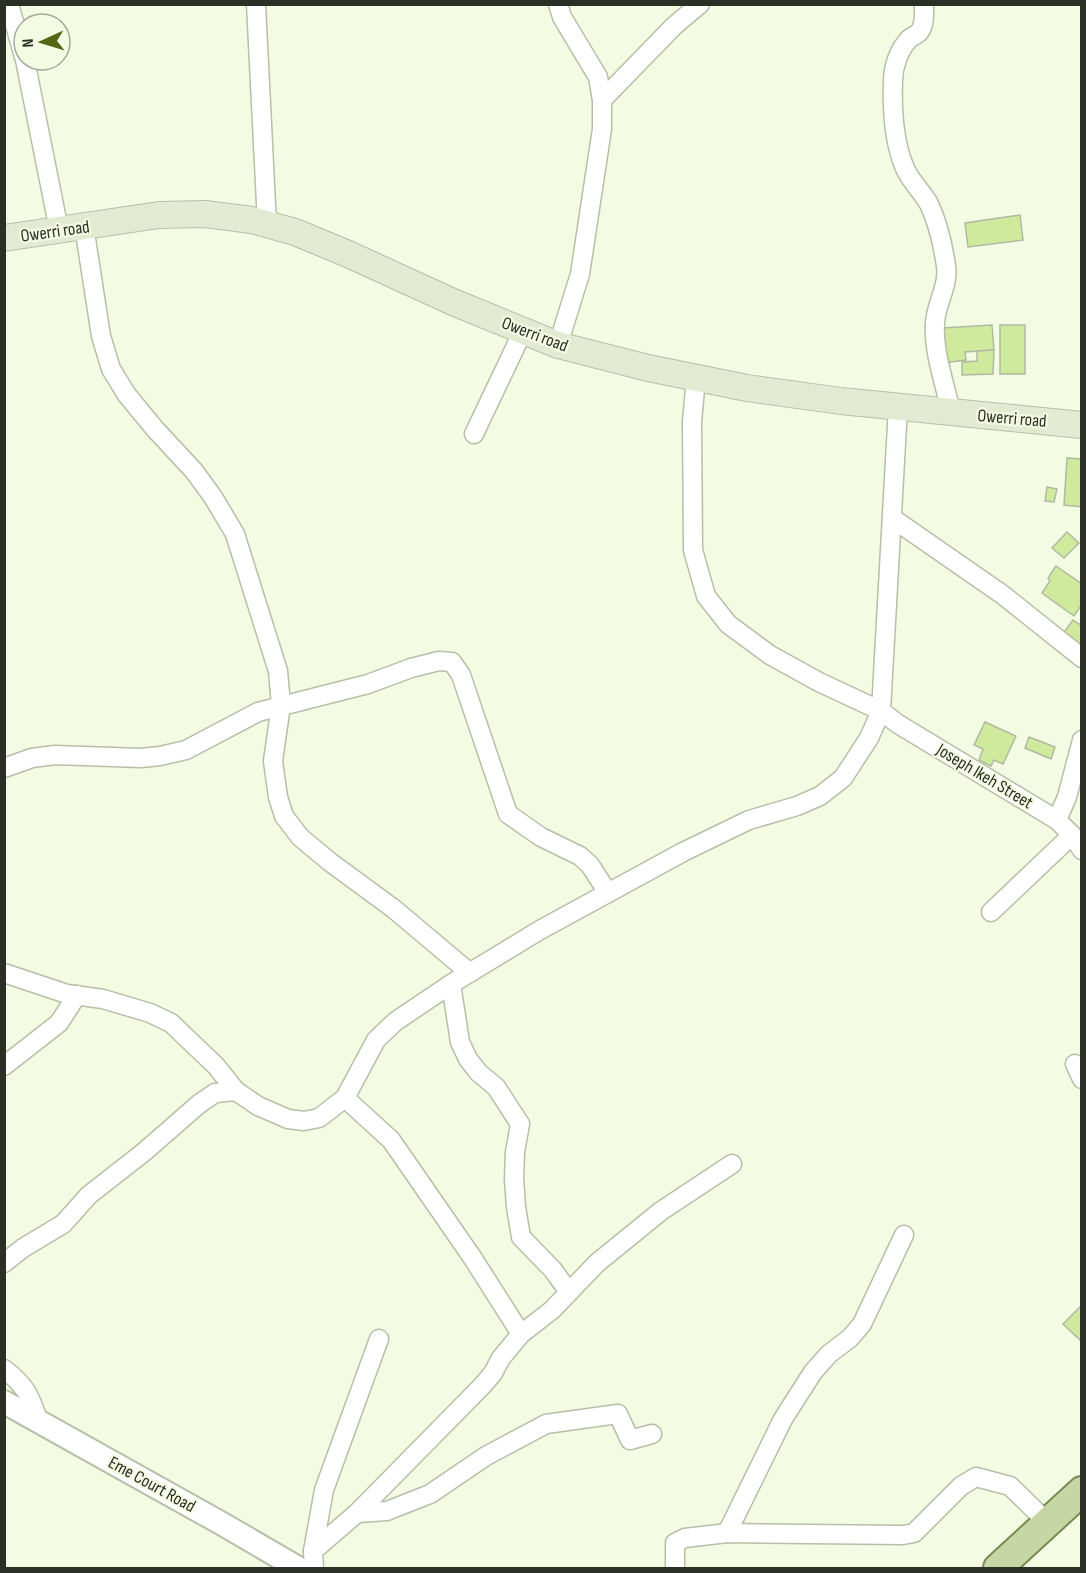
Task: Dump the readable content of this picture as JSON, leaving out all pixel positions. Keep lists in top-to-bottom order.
{
  "streets": {
    "main road": ["Owerri road"],
    "street": ["Joseph Ikeh Street", "Eme Court Road"]
  },
  "crossings": [
    ["Owerri road", "Joseph Ikeh Street"]
  ],
  "north": "left"
}
